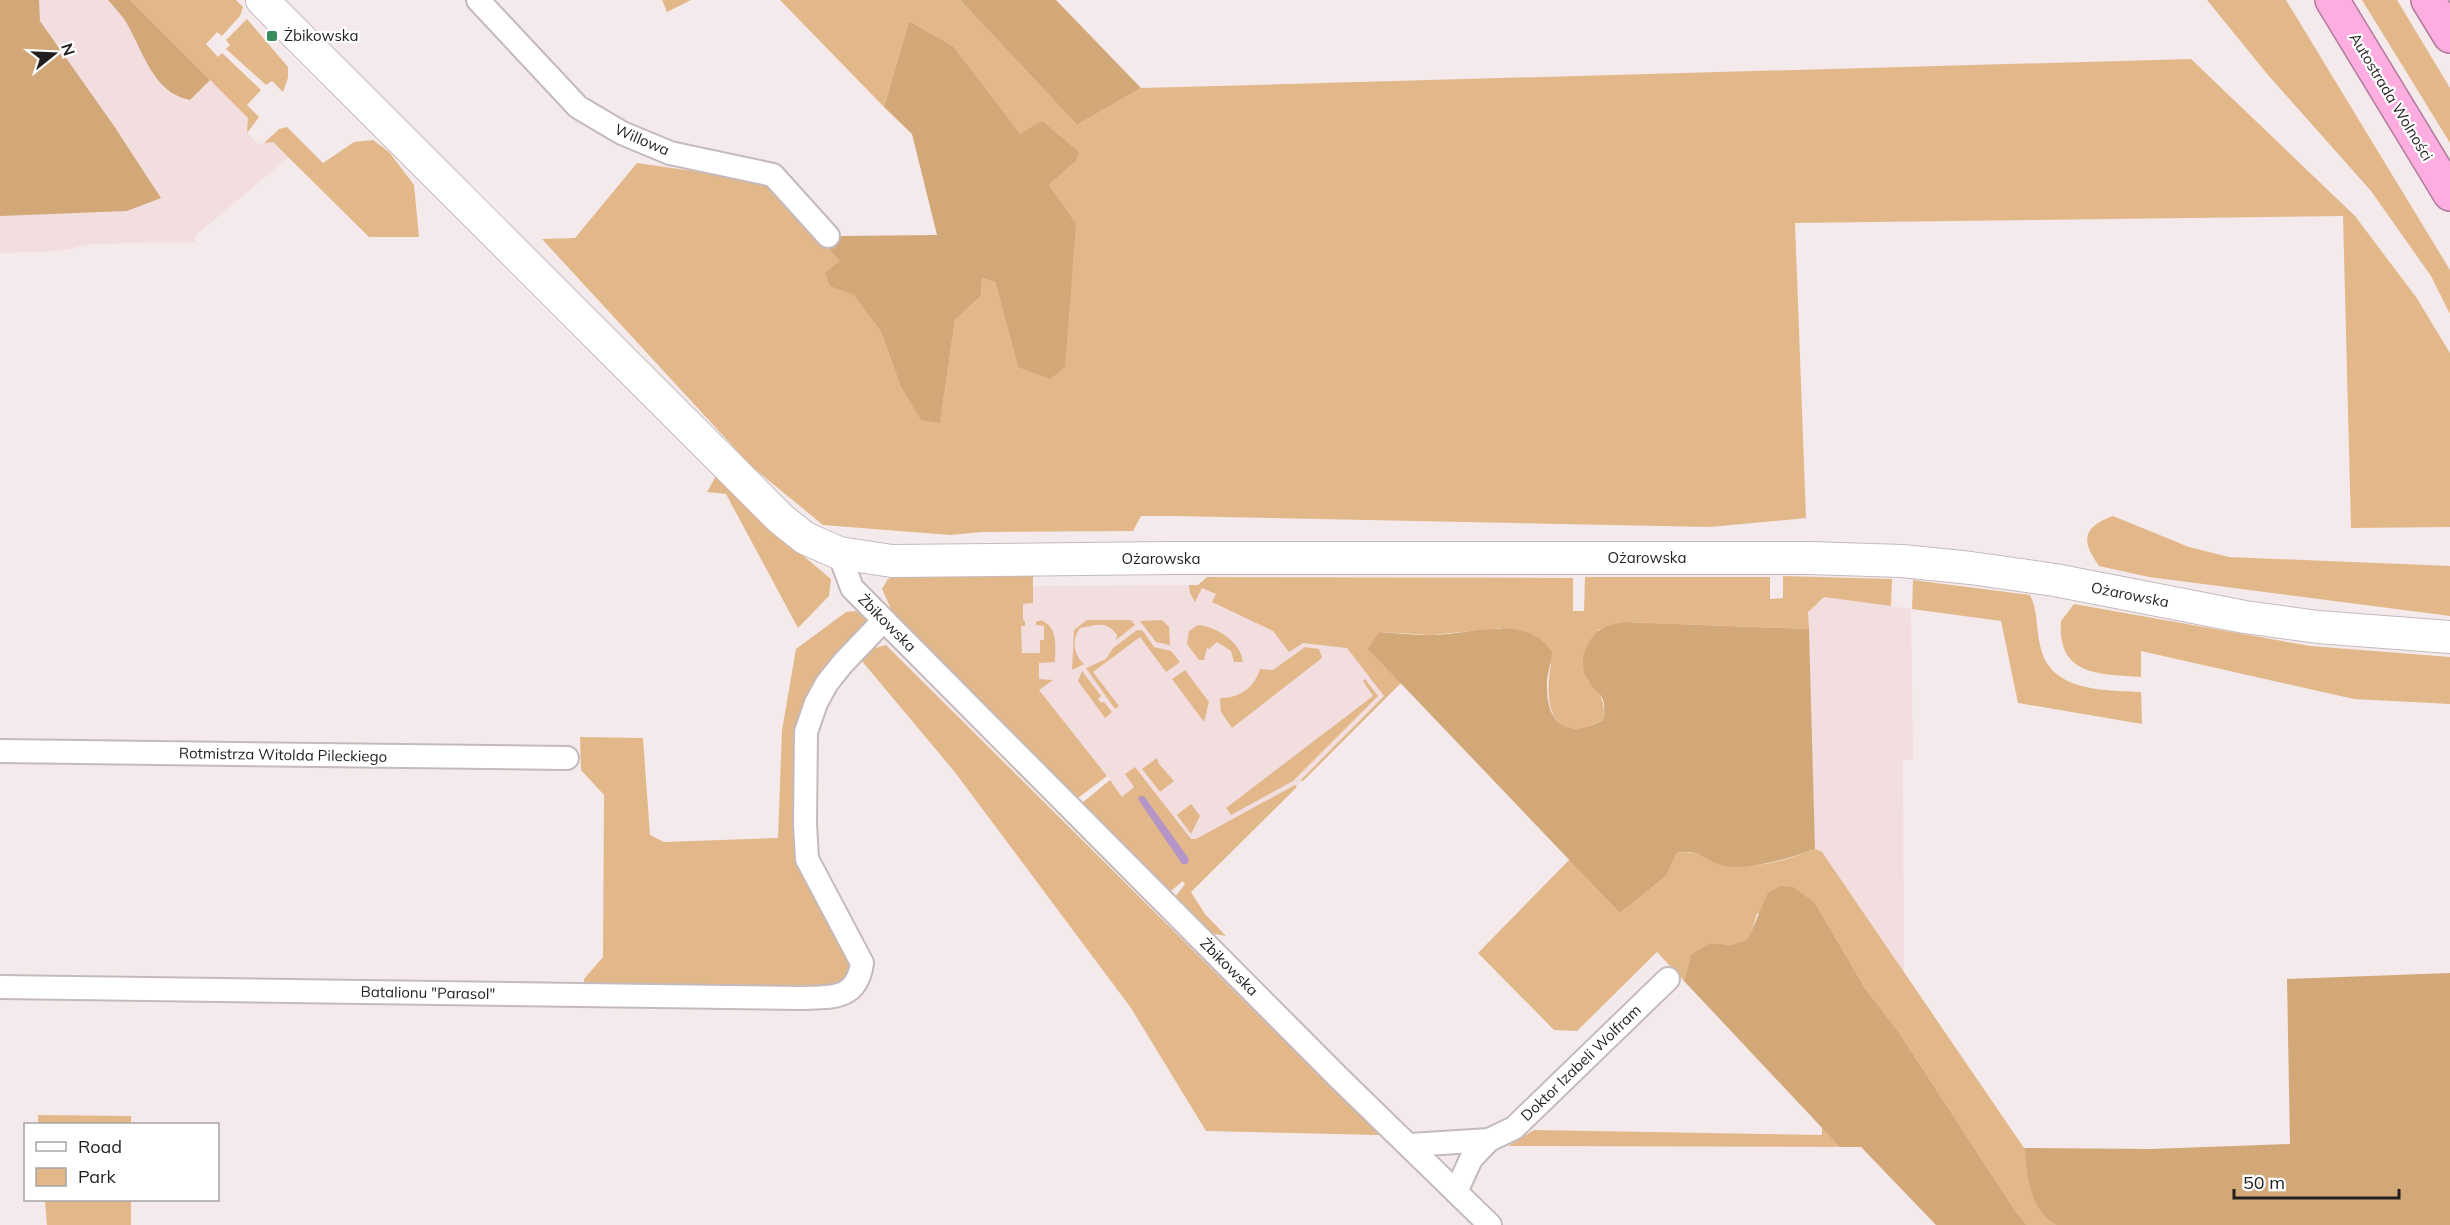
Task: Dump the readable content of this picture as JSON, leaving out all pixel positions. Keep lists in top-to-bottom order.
{
  "streets": {
    "highway": ["Autostrada Wolności"],
    "main road": ["Ożarowska"],
    "street": [
      "Willowa",
      "Żbikowska",
      "Rotmistrza Witolda Pileckiego",
      "Batalionu \"Parasol\"",
      "Doktor Izabeli Wolfram"
    ]
  },
  "crossings": [
    ["Ożarowska", "Żbikowska"],
    ["Żbikowska", "Batalionu \"Parasol\""],
    ["Żbikowska", "Doktor Izabeli Wolfram"]
  ],
  "places": {
    "transit": ["Żbikowska"]
  },
  "legend": ["Road", "Park"],
  "scale_bar": "50 m",
  "north": "right"
}
